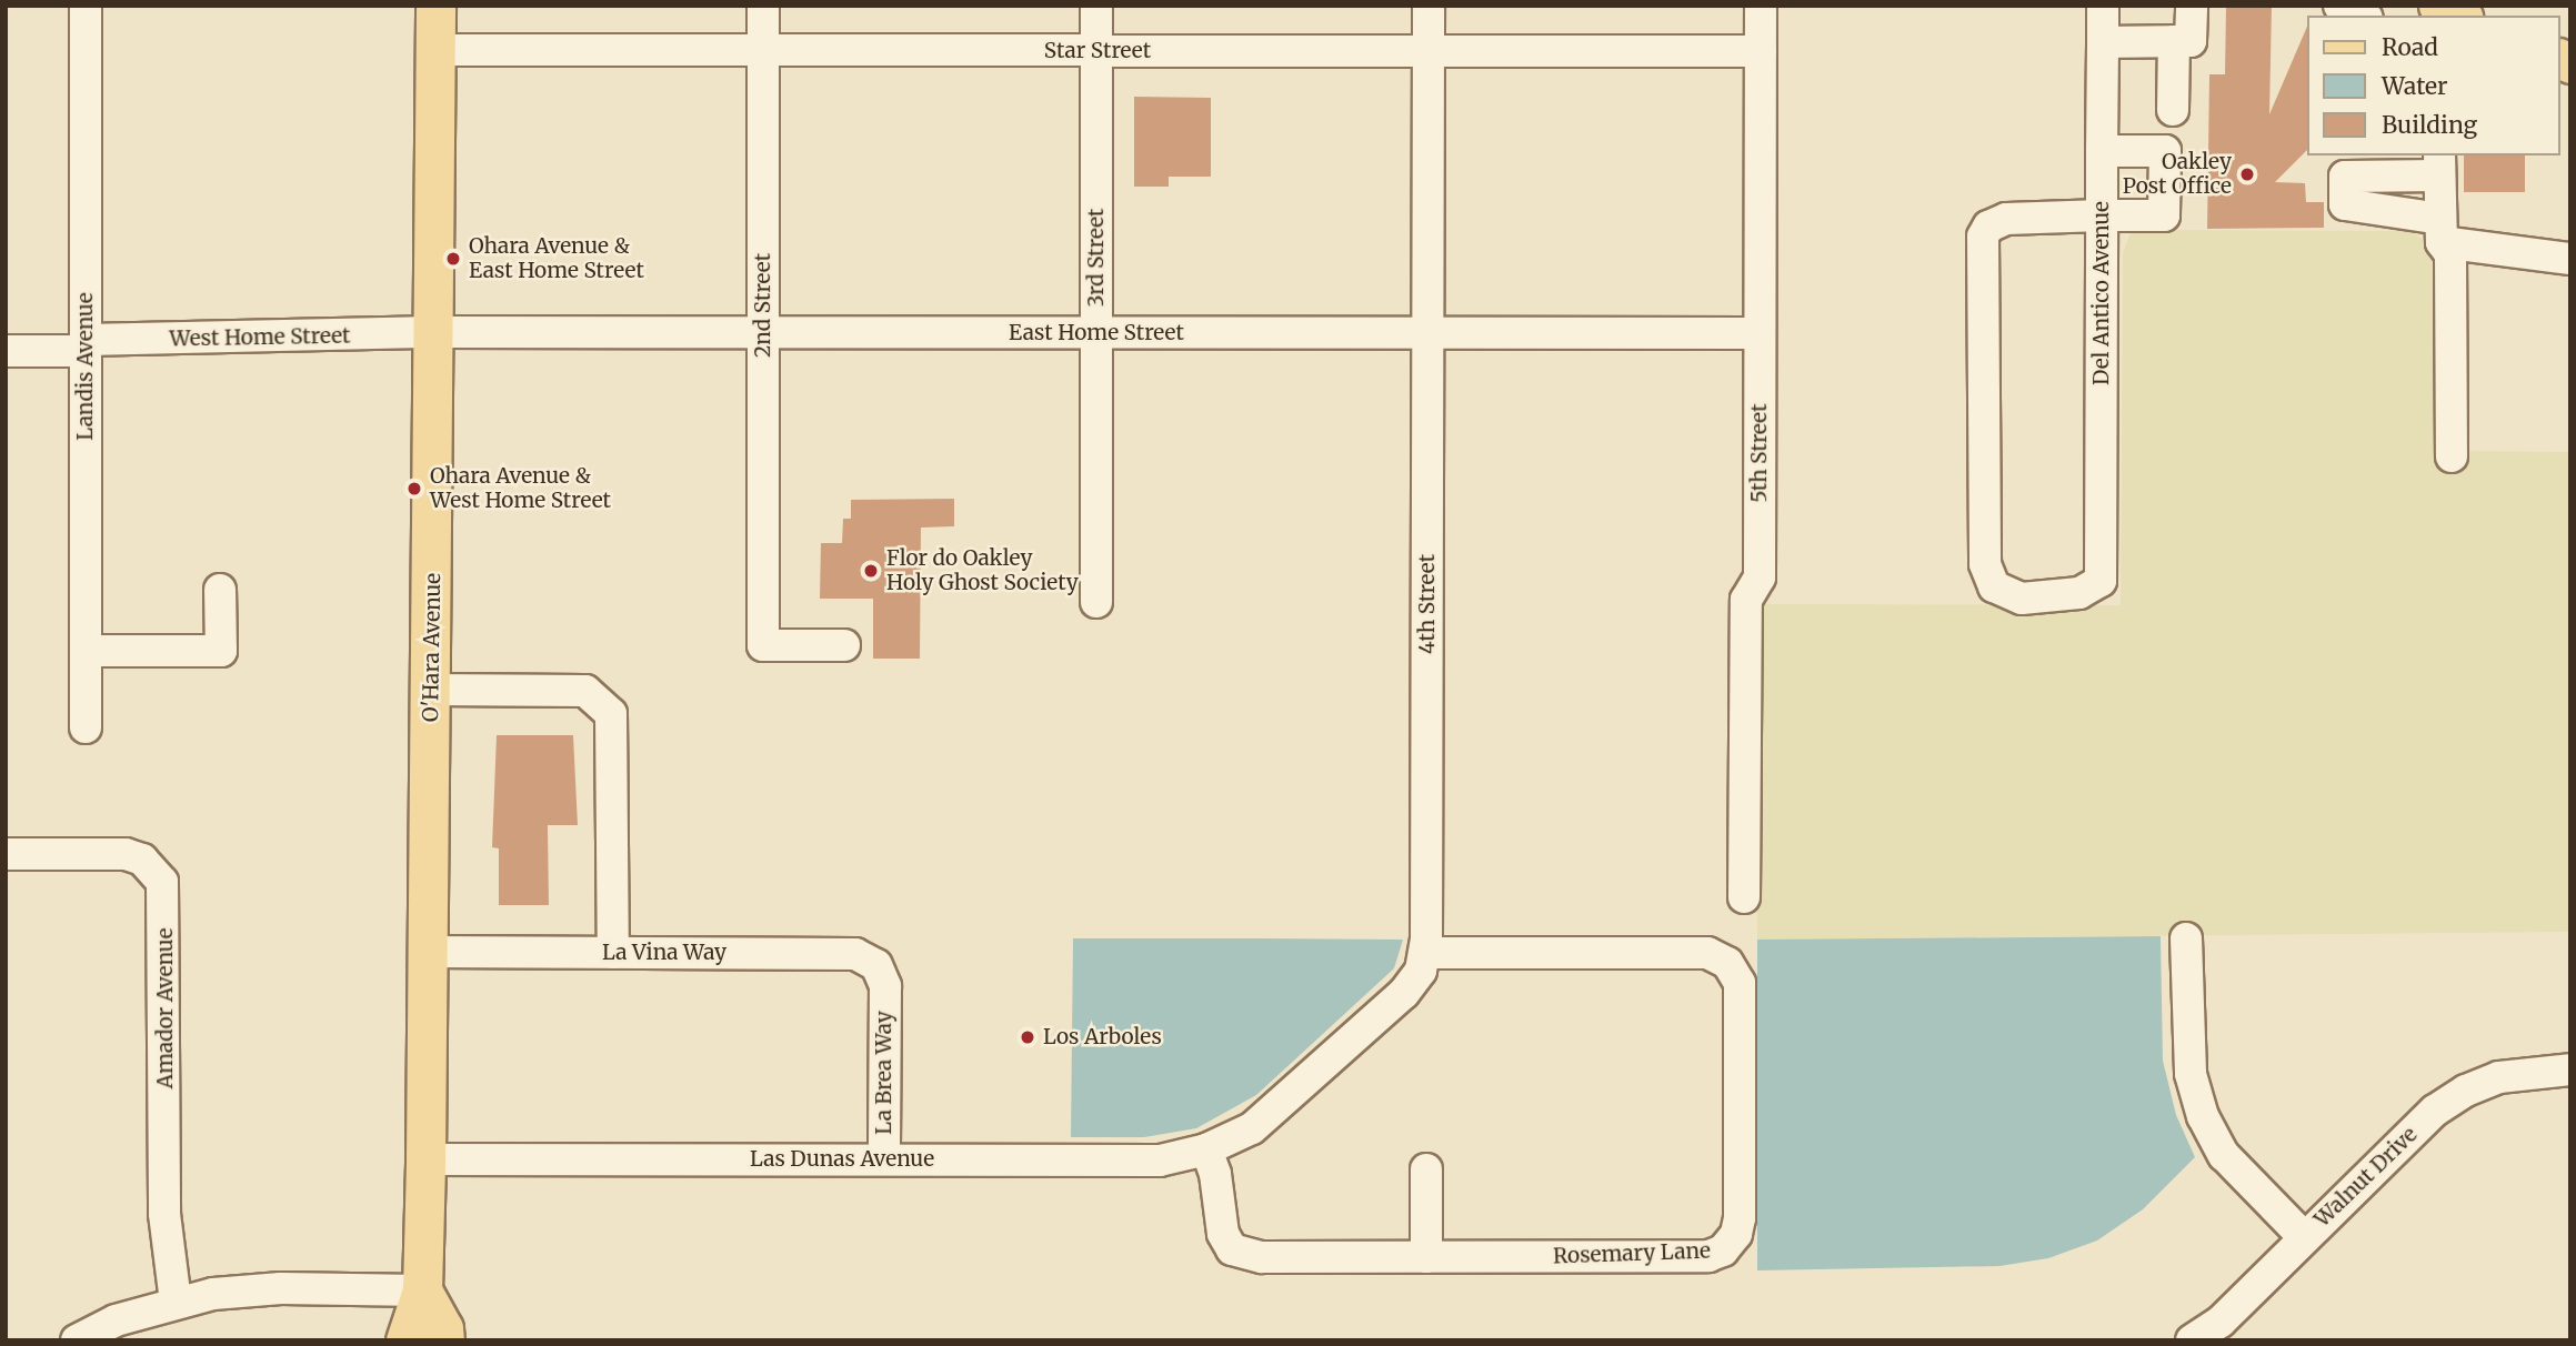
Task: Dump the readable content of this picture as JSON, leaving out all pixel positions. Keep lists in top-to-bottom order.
{
  "streets": {
    "main road": ["O'Hara Avenue"],
    "street": [
      "Star Street",
      "3rd Street",
      "Del Antico Avenue",
      "2nd Street",
      "East Home Street",
      "West Home Street",
      "Landis Avenue",
      "5th Street",
      "4th Street",
      "La Vina Way",
      "Amador Avenue",
      "La Brea Way",
      "Las Dunas Avenue",
      "Walnut Drive",
      "Rosemary Lane"
    ]
  },
  "crossings": [
    ["Star Street", "3rd Street"],
    ["Star Street", "2nd Street"],
    ["Star Street", "5th Street"],
    ["Star Street", "4th Street"],
    ["Star Street", "O'Hara Avenue"],
    ["3rd Street", "East Home Street"],
    ["2nd Street", "East Home Street"],
    ["East Home Street", "West Home Street"],
    ["East Home Street", "5th Street"],
    ["East Home Street", "4th Street"],
    ["East Home Street", "O'Hara Avenue"],
    ["West Home Street", "Landis Avenue"],
    ["West Home Street", "O'Hara Avenue"],
    ["4th Street", "Las Dunas Avenue"],
    ["4th Street", "Rosemary Lane"],
    ["O'Hara Avenue", "La Vina Way"],
    ["O'Hara Avenue", "Las Dunas Avenue"],
    ["La Vina Way", "La Brea Way"],
    ["La Brea Way", "Las Dunas Avenue"],
    ["Las Dunas Avenue", "Rosemary Lane"]
  ],
  "places": [
    "Oakley Post Office",
    "Ohara Avenue & East Home Street",
    "Ohara Avenue & West Home Street",
    "Flor do Oakley Holy Ghost Society",
    "Los Arboles"
  ],
  "legend": ["Road", "Water", "Building"]
}
